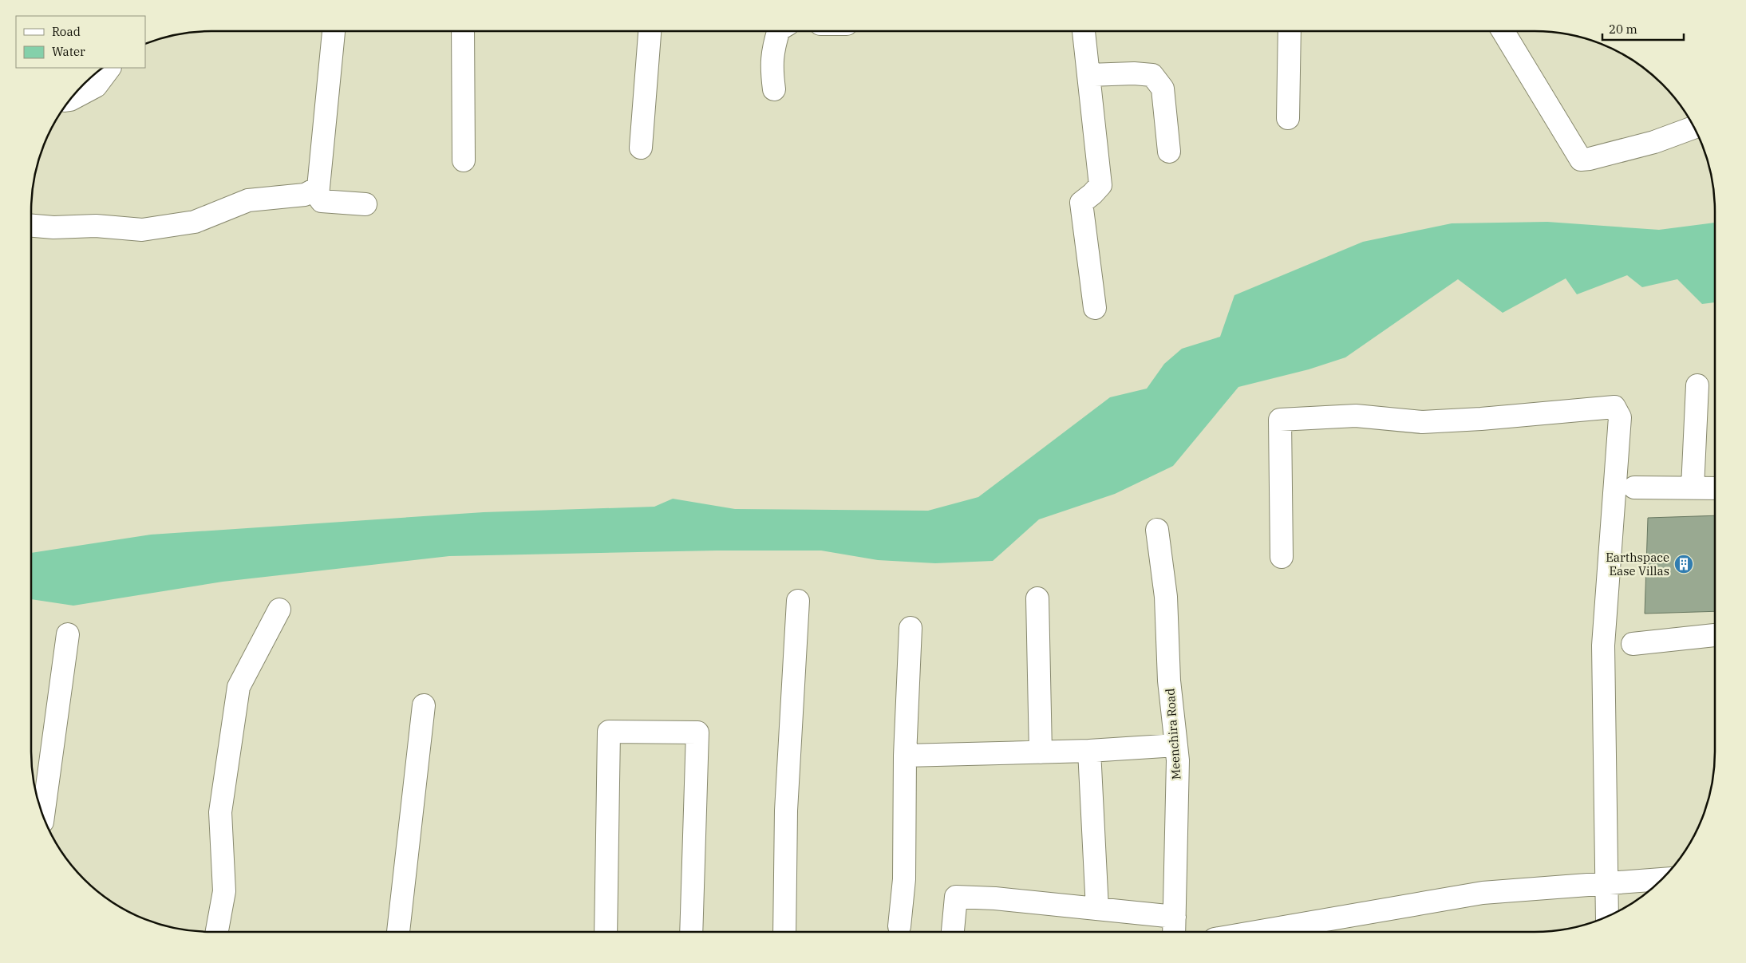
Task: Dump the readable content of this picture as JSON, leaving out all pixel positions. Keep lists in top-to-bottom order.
{
  "streets": {
    "street": ["Meenchira Road"]
  },
  "places": {
    "building": ["Earthspace Ease Villas"]
  },
  "legend": ["Road", "Water"],
  "scale_bar": "20 m"
}
